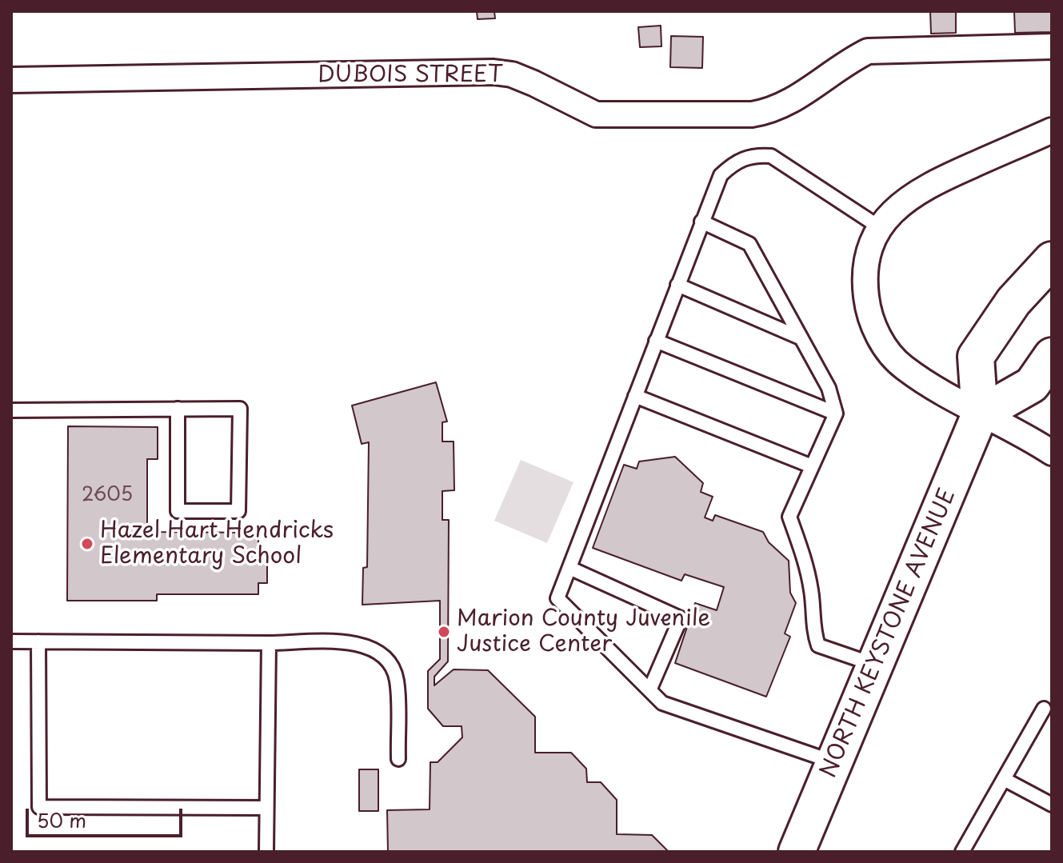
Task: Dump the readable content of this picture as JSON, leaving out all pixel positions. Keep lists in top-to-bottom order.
{
  "streets": {
    "main road": ["NORTH KEYSTONE AVENUE"],
    "street": ["DUBOIS STREET"]
  },
  "places": ["Hazel Hart Hendricks Elementary School", "Marion County Juvenile Justice Center"],
  "house_numbers": ["2605"],
  "scale_bar": "50 m"
}
